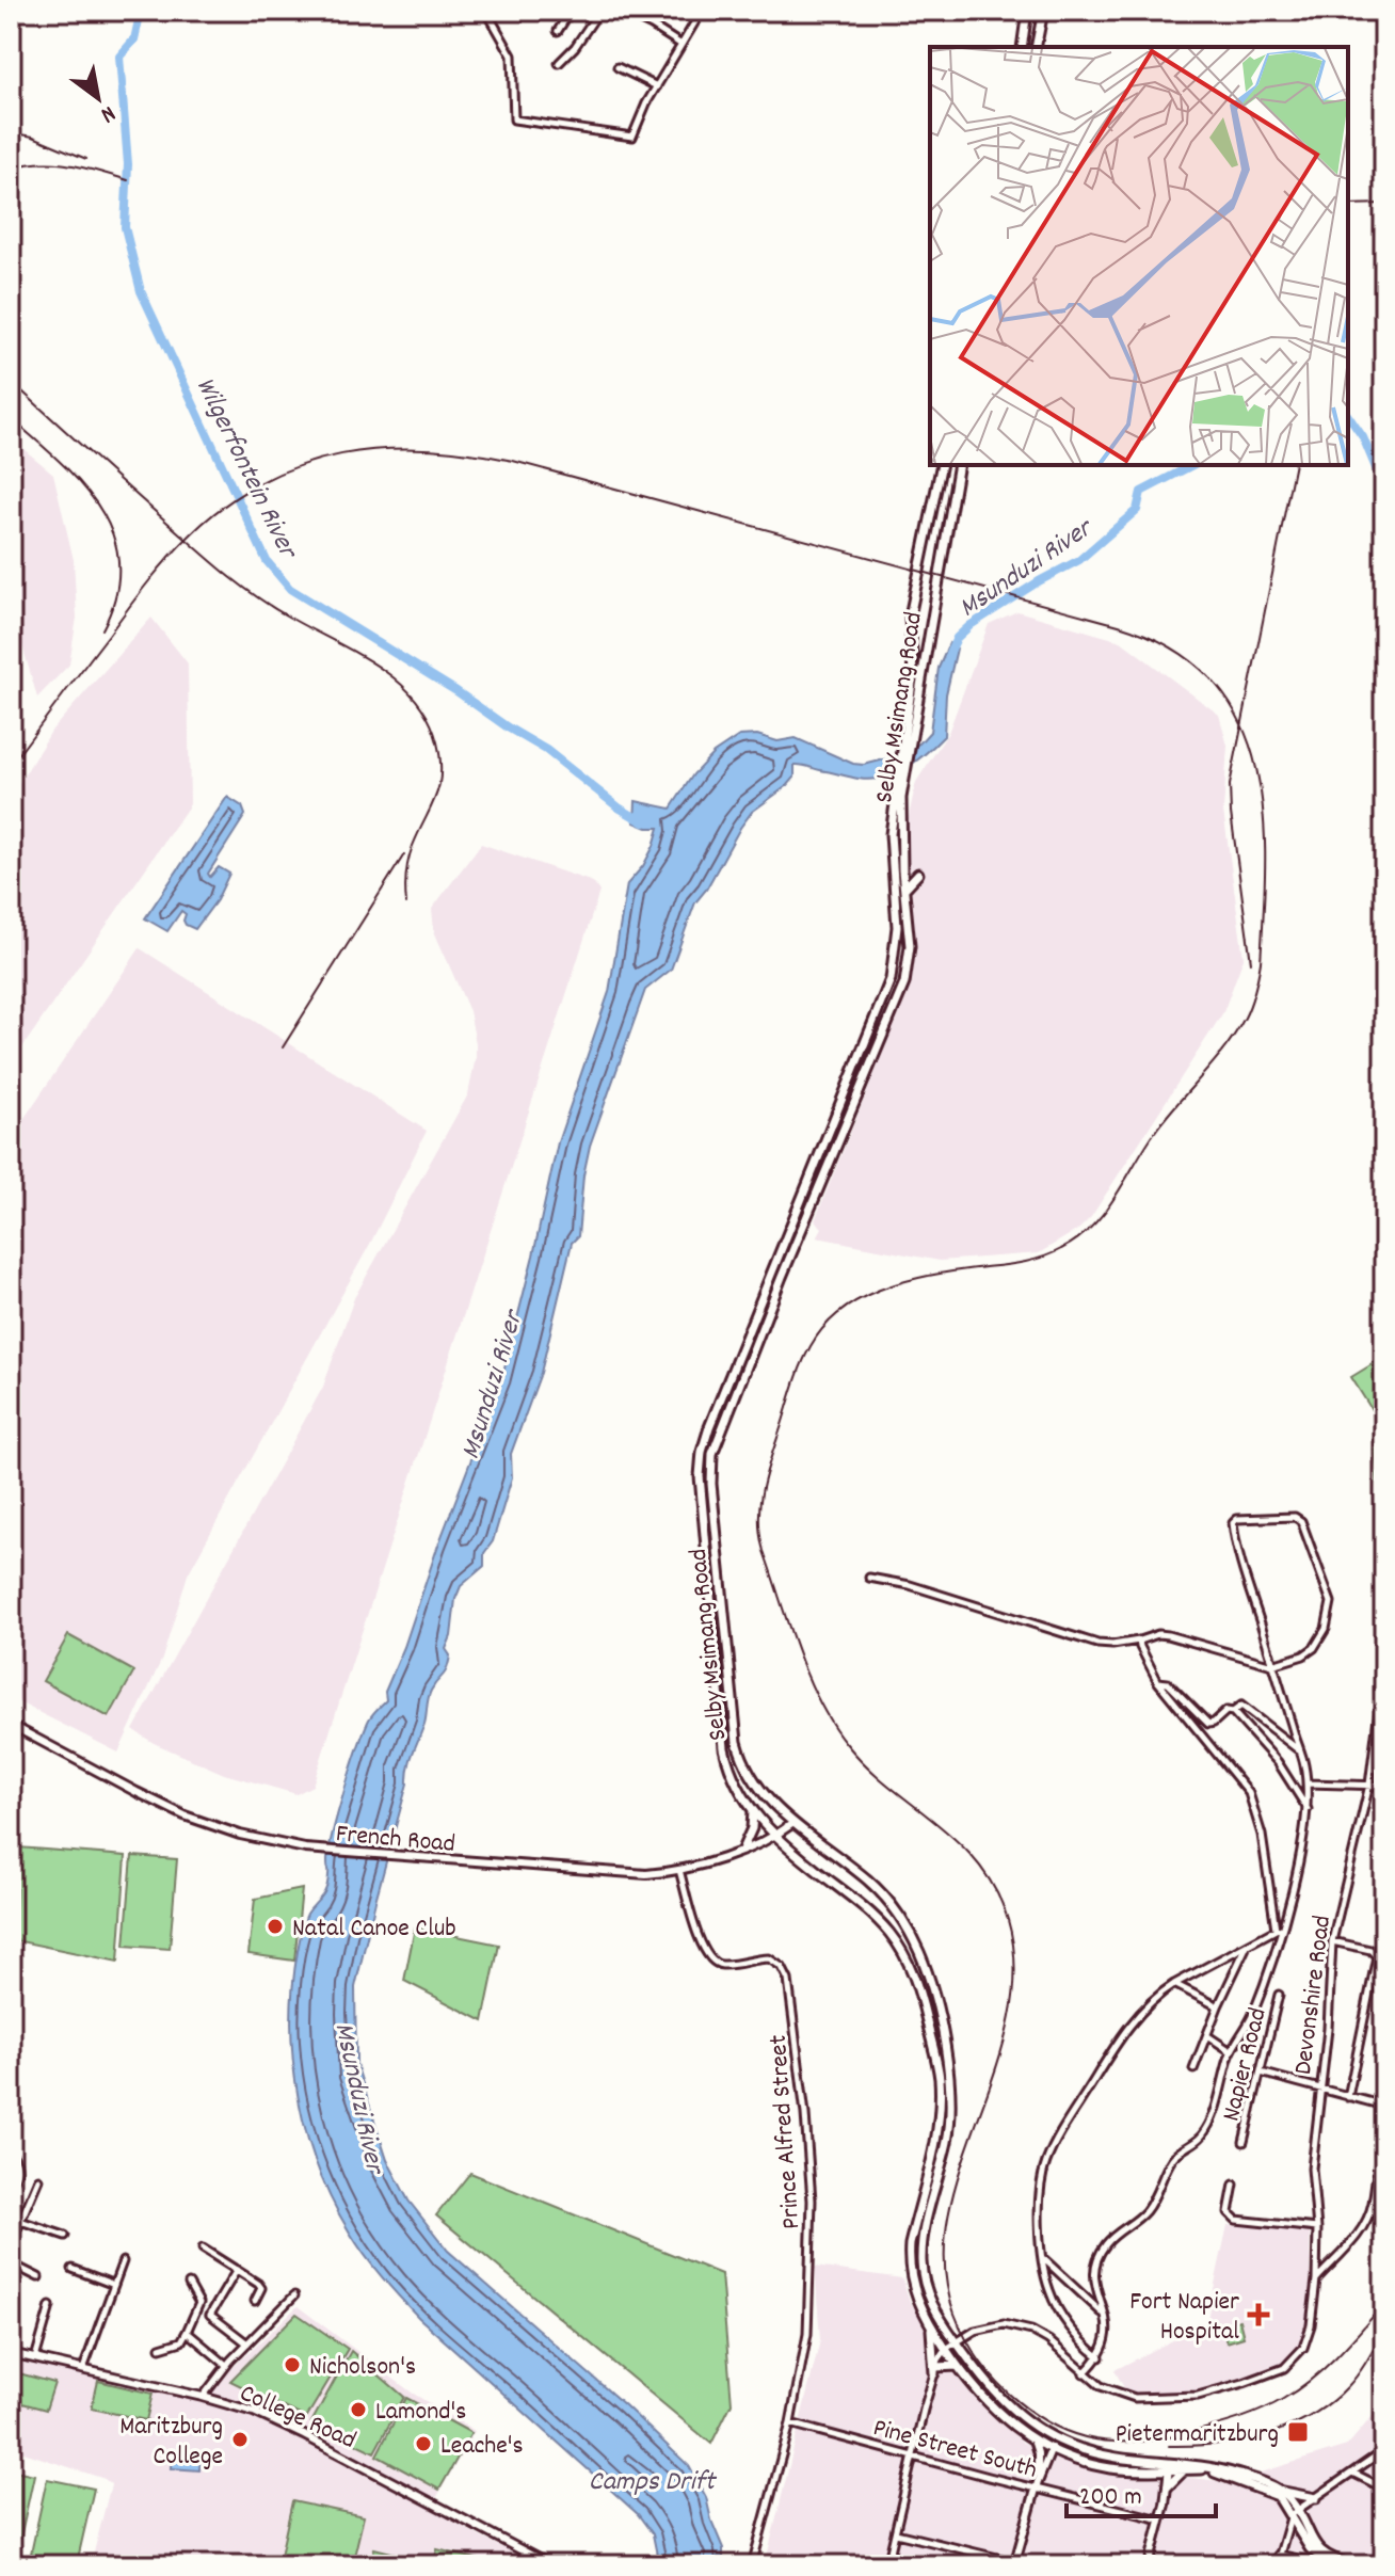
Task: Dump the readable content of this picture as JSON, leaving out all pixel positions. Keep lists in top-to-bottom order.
{
  "streets": {
    "main road": ["Selby Msimang Road"],
    "street": [
      "French Road",
      "Devonshire Road",
      "Napier Road",
      "Prince Alfred Street",
      "College Road",
      "Pine Street South"
    ]
  },
  "crossings": [
    ["Selby Msimang Road", "French Road"],
    ["Selby Msimang Road", "Devonshire Road"],
    ["French Road", "Prince Alfred Street"],
    ["Prince Alfred Street", "Pine Street South"]
  ],
  "water": ["Wilgerfontein River", "Msunduzi River", "Camps Drift"],
  "places": {
    "other": [
      "Natal Canoe Club",
      "Nicholson's",
      "Lamond's",
      "Maritzburg College",
      "Leache's"
    ],
    "health": ["Fort Napier Hospital"],
    "transit": ["Pietermaritzburg"]
  },
  "scale_bar": "200 m",
  "north": "bottom right"
}
